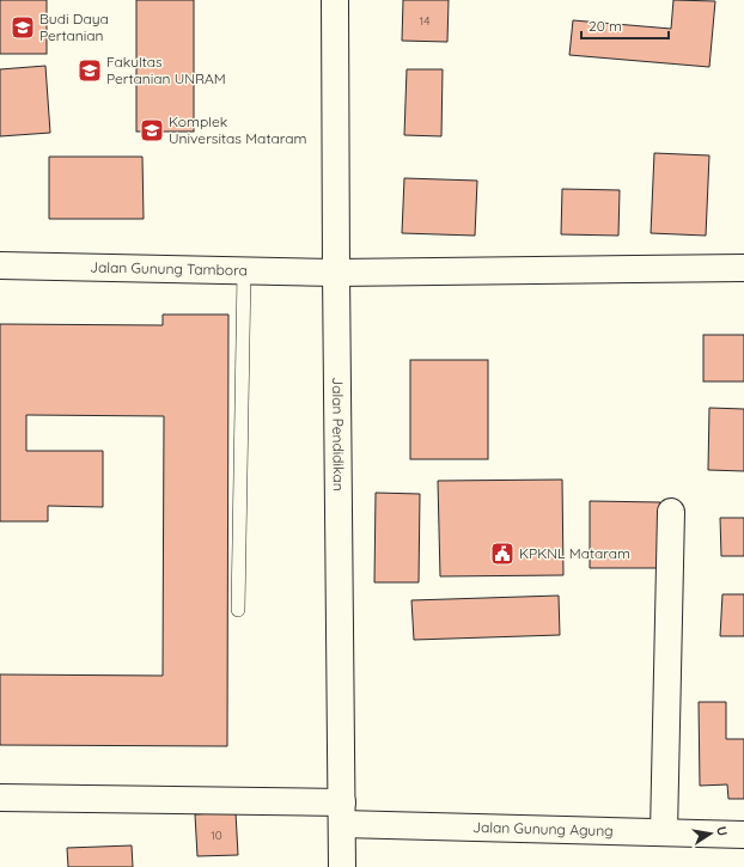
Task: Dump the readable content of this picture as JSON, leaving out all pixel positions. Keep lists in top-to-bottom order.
{
  "streets": {
    "street": ["Jalan Gunung Tambora", "Jalan Pendidikan", "Jalan Gunung Agung"]
  },
  "crossings": [
    ["Jalan Gunung Tambora", "Jalan Pendidikan"],
    ["Jalan Pendidikan", "Jalan Gunung Agung"]
  ],
  "places": {
    "school or university": ["Budi Daya Pertanian", "Fakultas Pertanian UNRAM", "Komplek Universitas Mataram"],
    "public building": ["KPKNL Mataram"]
  },
  "house_numbers": ["14", "10"],
  "scale_bar": "20 m",
  "north": "right"
}
